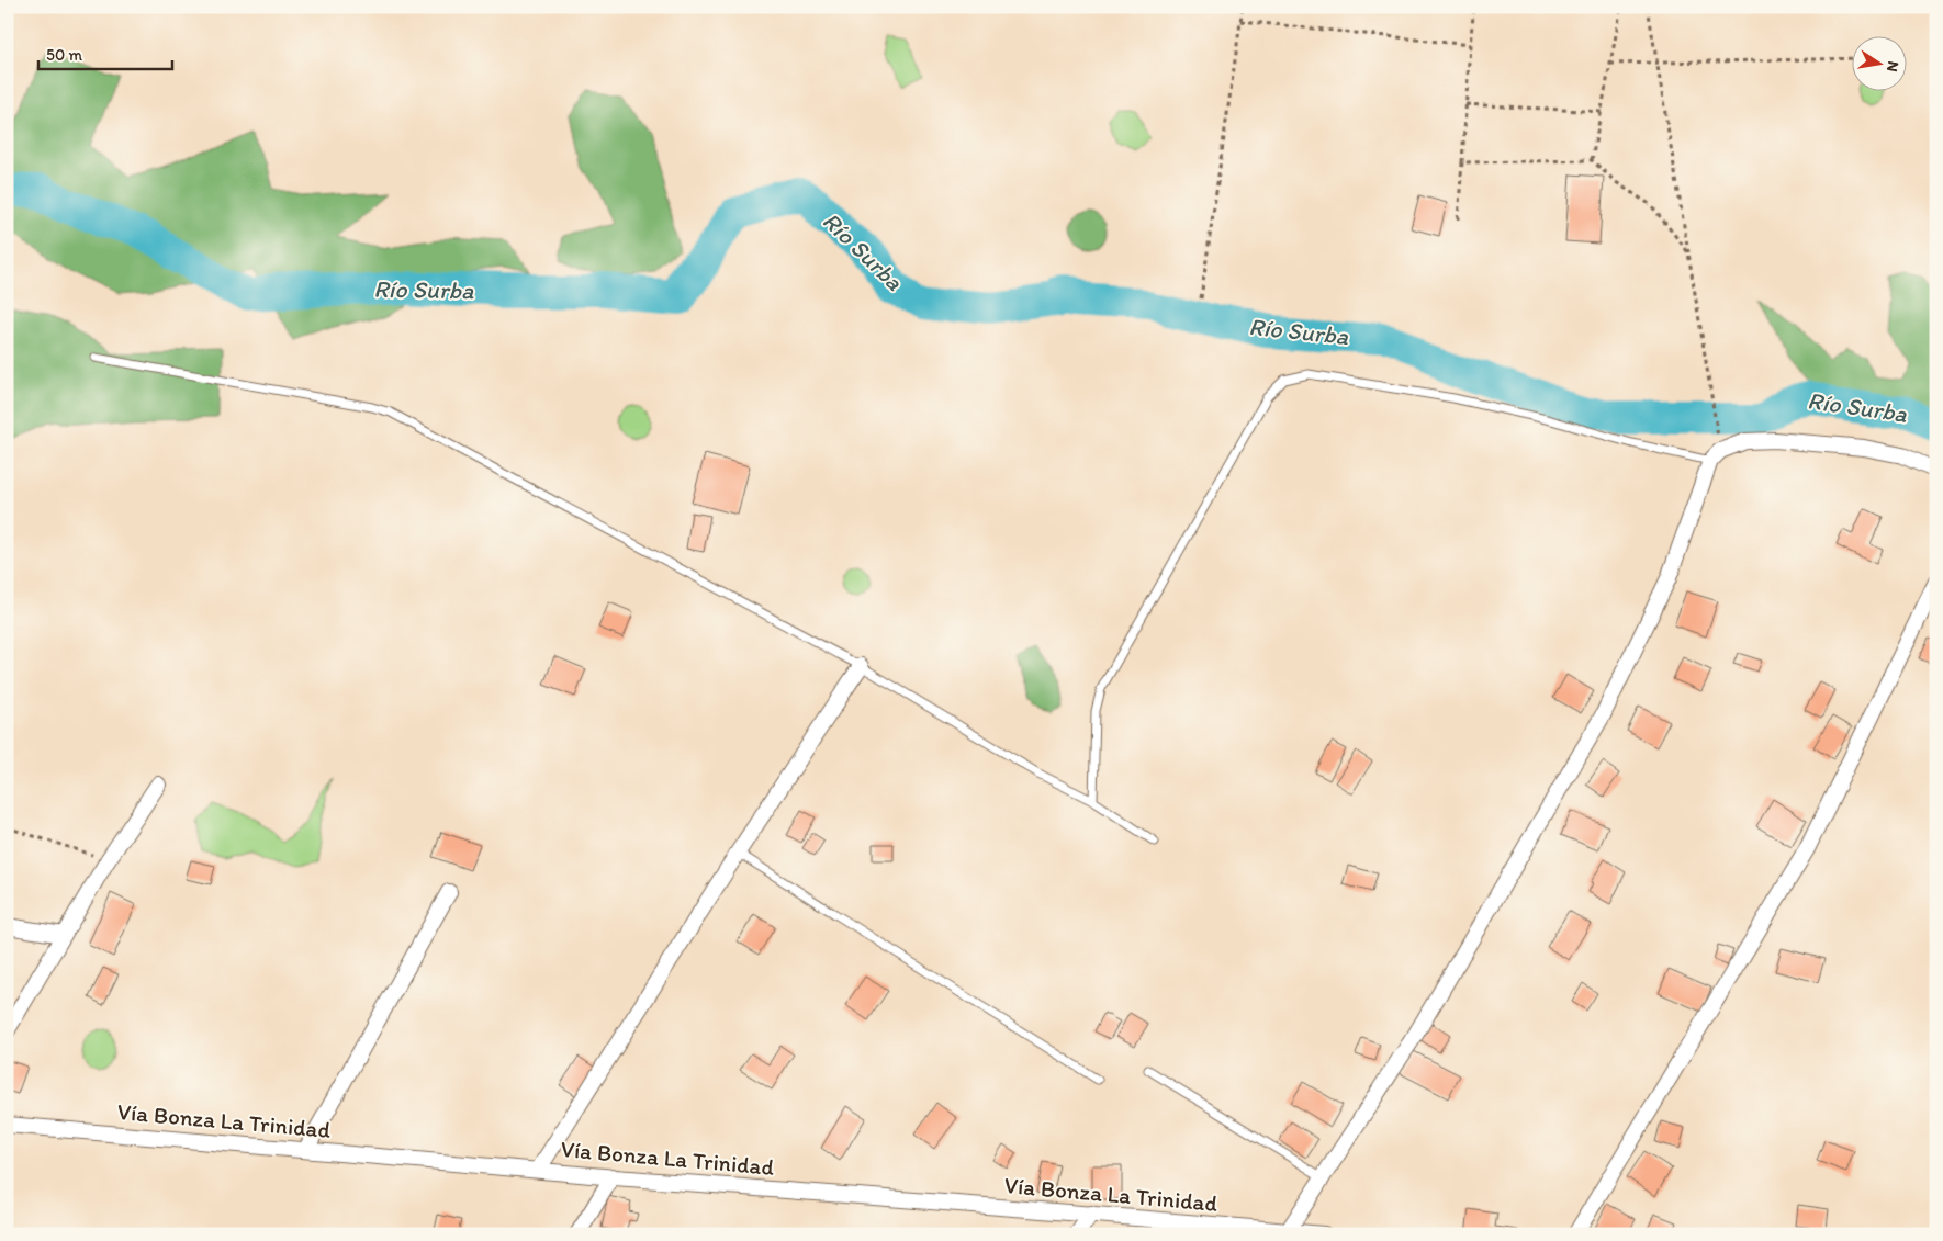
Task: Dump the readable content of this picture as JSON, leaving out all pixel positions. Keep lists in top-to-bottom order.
{
  "streets": {
    "street": ["Vía Bonza La Trinidad"]
  },
  "water": ["Río Surba"],
  "scale_bar": "50 m",
  "north": "right"
}
